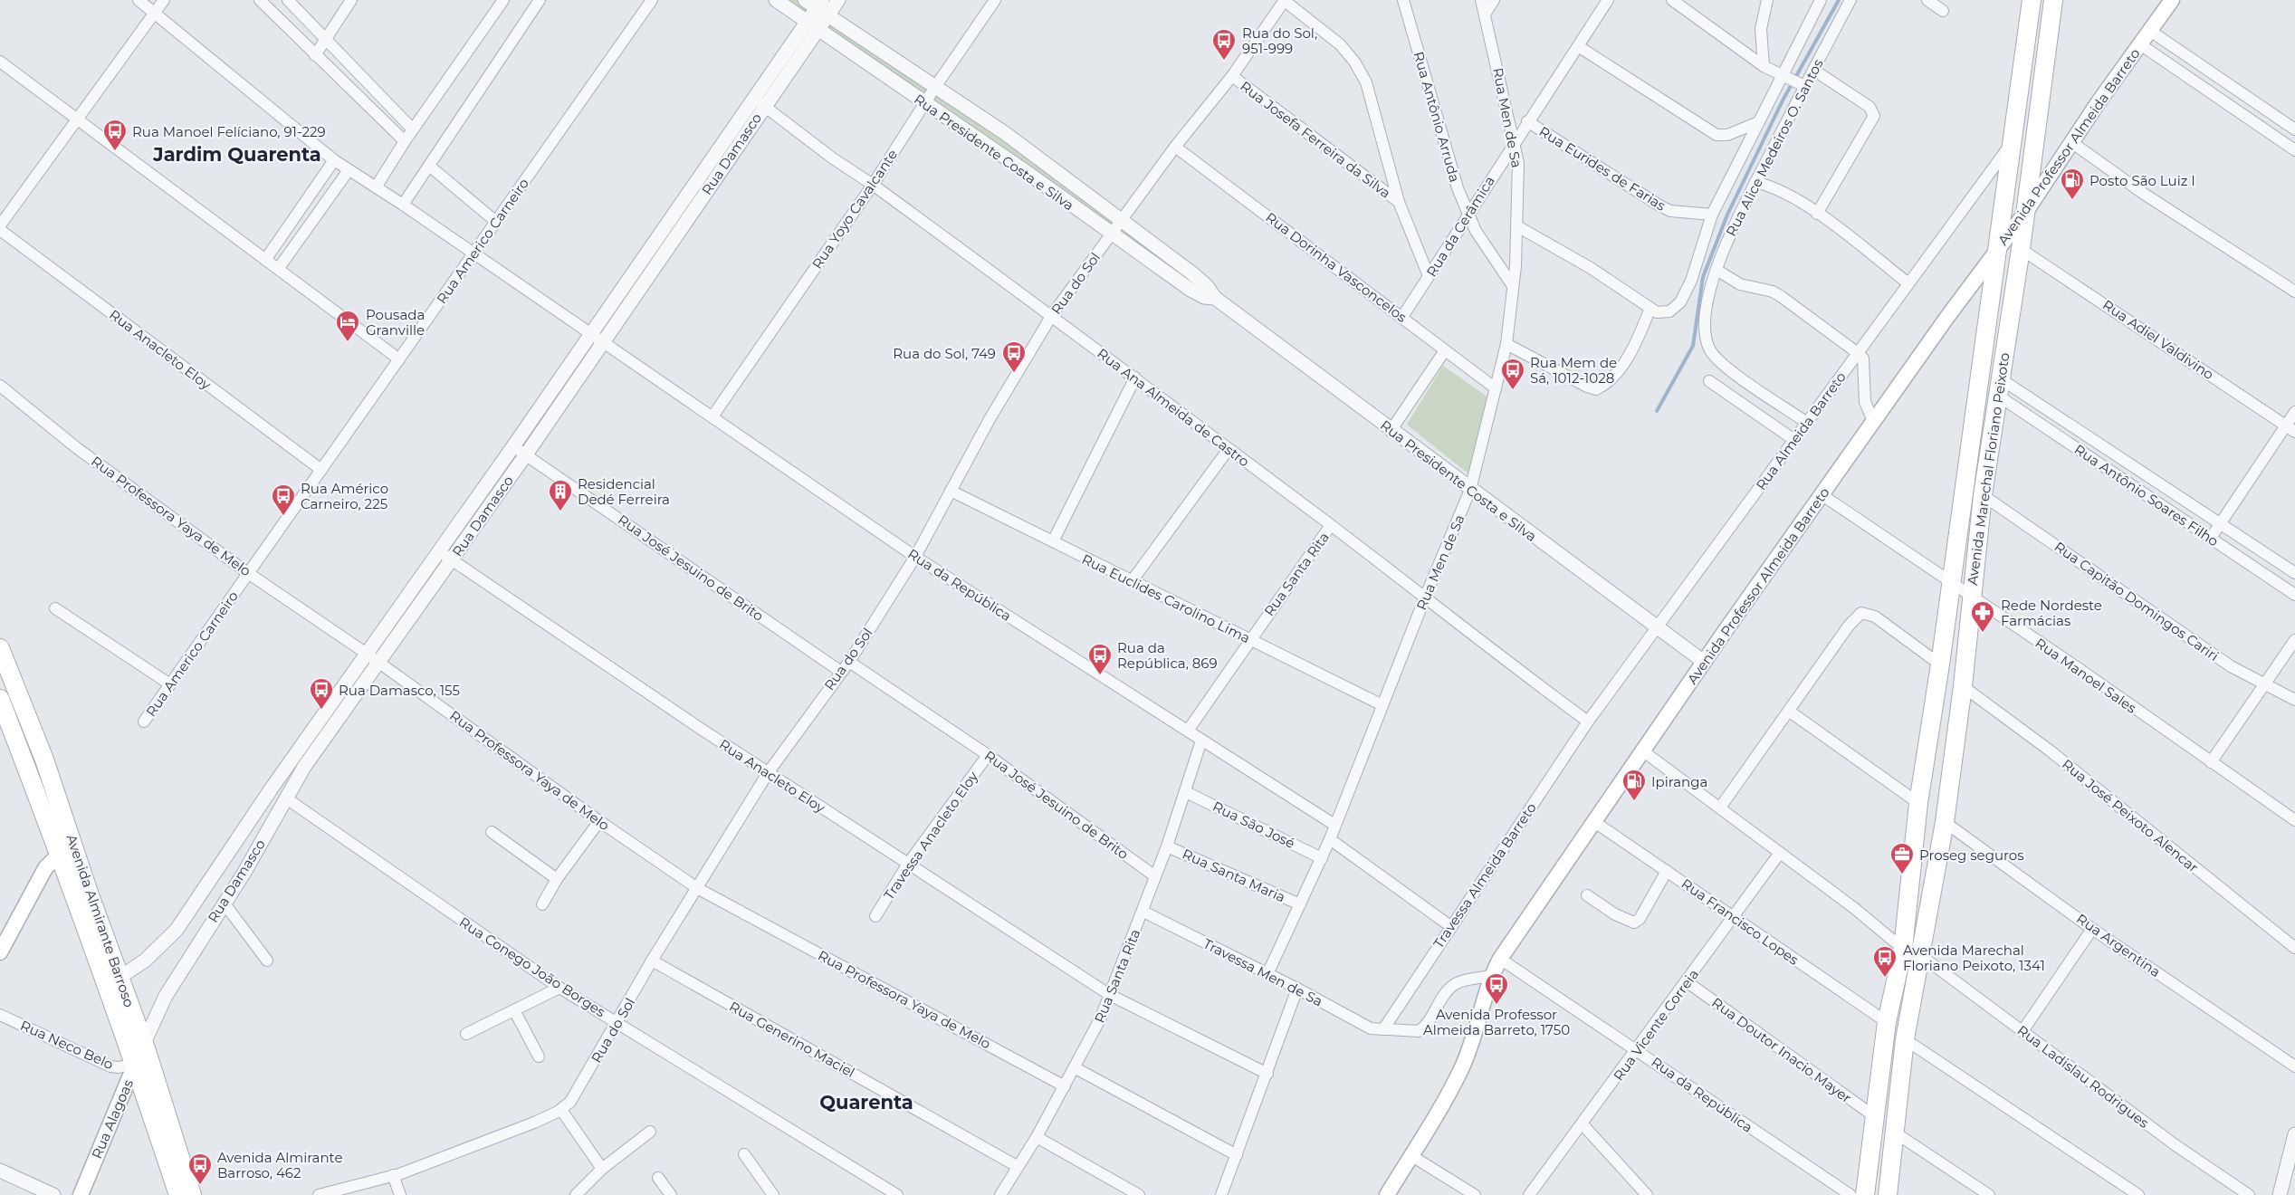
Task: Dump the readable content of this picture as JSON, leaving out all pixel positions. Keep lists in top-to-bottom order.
{
  "streets": {
    "main road": [
      "Avenida Professor Almeida Barreto",
      "Avenida Marechal Floriano Peixoto",
      "Avenida Almirante Barroso",
      "Rua Alagoas"
    ],
    "street": [
      "Rua Antônio Arruda",
      "Rua Men de Sa",
      "Rua Josefa Ferreira da Silva",
      "Rua Alice Medeiros O. Santos",
      "Rua Presidente Costa e Silva",
      "Rua Damasco",
      "Rua Eurides de Farias",
      "Rua Yoyo Cavalcante",
      "Rua da Cerâmica",
      "Rua Americo Carneiro",
      "Rua Dorinha Vasconcelos",
      "Rua do Sol",
      "Rua Adiel Valdivino",
      "Rua Anacleto Eloy",
      "Rua Ana Almeida de Castro",
      "Rua Almeida Barreto",
      "Rua Antônio Soares Filho",
      "Rua Professora Yaya de Melo",
      "Rua José Jesuino de Brito",
      "Rua Santa Rita",
      "Rua da República",
      "Rua Euclides Carolino Lima",
      "Rua Capitão Domingos Cariri",
      "Rua Manoel Sales",
      "Rua José Peixoto Alencar",
      "Rua São José",
      "Travessa Anacleto Eloy",
      "Rua Santa Maria",
      "Travessa Almeida Barreto",
      "Rua Francisco Lopes",
      "Rua Argentina",
      "Rua Conego João Borges",
      "Travessa Men de Sa",
      "Rua Vicente Correia",
      "Rua Generino Maciel",
      "Rua Neco Belo",
      "Rua Doutor Inacio Mayer",
      "Rua Ladislau Rodrigues"
    ]
  },
  "crossings": [
    ["Rua Antônio Arruda", "Rua Men de Sa"],
    ["Rua Antônio Arruda", "Rua da Cerâmica"],
    ["Rua Men de Sa", "Rua Presidente Costa e Silva"],
    ["Rua Men de Sa", "Rua da Cerâmica"],
    ["Rua Men de Sa", "Rua Dorinha Vasconcelos"],
    ["Rua Men de Sa", "Rua Ana Almeida de Castro"],
    ["Rua Men de Sa", "Rua da República"],
    ["Rua Men de Sa", "Rua Euclides Carolino Lima"],
    ["Rua Men de Sa", "Rua São José"],
    ["Rua Men de Sa", "Rua Santa Maria"],
    ["Rua Men de Sa", "Travessa Men de Sa"],
    ["Rua Josefa Ferreira da Silva", "Rua do Sol"],
    ["Avenida Professor Almeida Barreto", "Rua Presidente Costa e Silva"],
    ["Avenida Professor Almeida Barreto", "Avenida Marechal Floriano Peixoto"],
    ["Avenida Professor Almeida Barreto", "Rua da República"],
    ["Avenida Professor Almeida Barreto", "Rua Manoel Sales"],
    ["Avenida Professor Almeida Barreto", "Rua Francisco Lopes"],
    ["Avenida Professor Almeida Barreto", "Travessa Men de Sa"],
    ["Avenida Professor Almeida Barreto", "Rua Ladislau Rodrigues"],
    ["Rua Alice Medeiros O. Santos", "Rua Eurides de Farias"],
    ["Rua Alice Medeiros O. Santos", "Rua Almeida Barreto"],
    ["Rua Presidente Costa e Silva", "Rua Damasco"],
    ["Rua Presidente Costa e Silva", "Rua Yoyo Cavalcante"],
    ["Rua Presidente Costa e Silva", "Rua do Sol"],
    ["Rua Presidente Costa e Silva", "Rua Almeida Barreto"],
    ["Rua Damasco", "Rua Anacleto Eloy"],
    ["Rua Damasco", "Rua Ana Almeida de Castro"],
    ["Rua Damasco", "Rua Professora Yaya de Melo"],
    ["Rua Damasco", "Rua José Jesuino de Brito"],
    ["Rua Damasco", "Rua da República"],
    ["Rua Damasco", "Avenida Almirante Barroso"],
    ["Rua Damasco", "Rua Conego João Borges"],
    ["Rua Damasco", "Rua Alagoas"],
    ["Rua Eurides de Farias", "Rua da Cerâmica"],
    ["Rua Yoyo Cavalcante", "Rua Ana Almeida de Castro"],
    ["Rua Yoyo Cavalcante", "Rua da República"],
    ["Rua da Cerâmica", "Rua Dorinha Vasconcelos"],
    ["Rua Americo Carneiro", "Rua Anacleto Eloy"],
    ["Rua Americo Carneiro", "Rua Professora Yaya de Melo"],
    ["Rua Americo Carneiro", "Rua da República"],
    ["Rua Dorinha Vasconcelos", "Rua do Sol"],
    ["Rua do Sol", "Rua Anacleto Eloy"],
    ["Rua do Sol", "Rua Ana Almeida de Castro"],
    ["Rua do Sol", "Rua Professora Yaya de Melo"],
    ["Rua do Sol", "Rua José Jesuino de Brito"],
    ["Rua do Sol", "Rua da República"],
    ["Rua do Sol", "Rua Euclides Carolino Lima"],
    ["Rua do Sol", "Rua Conego João Borges"],
    ["Rua do Sol", "Rua Generino Maciel"],
    ["Rua Adiel Valdivino", "Avenida Marechal Floriano Peixoto"],
    ["Rua Anacleto Eloy", "Rua Santa Rita"],
    ["Rua Anacleto Eloy", "Travessa Anacleto Eloy"],
    ["Rua Ana Almeida de Castro", "Rua Almeida Barreto"],
    ["Rua Ana Almeida de Castro", "Rua Santa Rita"],
    ["Rua Ana Almeida de Castro", "Travessa Almeida Barreto"],
    ["Rua Almeida Barreto", "Avenida Marechal Floriano Peixoto"],
    ["Rua Almeida Barreto", "Travessa Almeida Barreto"],
    ["Avenida Marechal Floriano Peixoto", "Rua Antônio Soares Filho"],
    ["Avenida Marechal Floriano Peixoto", "Rua Capitão Domingos Cariri"],
    ["Avenida Marechal Floriano Peixoto", "Rua Manoel Sales"],
    ["Avenida Marechal Floriano Peixoto", "Rua José Peixoto Alencar"],
    ["Avenida Marechal Floriano Peixoto", "Rua Francisco Lopes"],
    ["Avenida Marechal Floriano Peixoto", "Rua Argentina"],
    ["Avenida Marechal Floriano Peixoto", "Rua Doutor Inacio Mayer"],
    ["Avenida Marechal Floriano Peixoto", "Rua Ladislau Rodrigues"],
    ["Rua Professora Yaya de Melo", "Rua Santa Rita"],
    ["Rua José Jesuino de Brito", "Rua Santa Rita"],
    ["Rua José Jesuino de Brito", "Travessa Anacleto Eloy"],
    ["Rua Santa Rita", "Rua da República"],
    ["Rua Santa Rita", "Rua Euclides Carolino Lima"],
    ["Rua Santa Rita", "Rua São José"],
    ["Rua Santa Rita", "Rua Santa Maria"],
    ["Rua Santa Rita", "Travessa Men de Sa"],
    ["Rua Santa Rita", "Rua Generino Maciel"],
    ["Rua da República", "Rua Vicente Correia"],
    ["Travessa Almeida Barreto", "Travessa Men de Sa"],
    ["Avenida Almirante Barroso", "Rua Neco Belo"],
    ["Avenida Almirante Barroso", "Rua Alagoas"],
    ["Rua Francisco Lopes", "Rua Vicente Correia"],
    ["Rua Vicente Correia", "Rua Doutor Inacio Mayer"],
    ["Rua Vicente Correia", "Rua Ladislau Rodrigues"],
    ["Rua Neco Belo", "Rua Alagoas"]
  ],
  "districts": ["Jardim Quarenta", "Quarenta"],
  "places": {
    "bus stop": [
      "Rua do Sol, 951-999",
      "Rua Manoel Felíciano, 91-229",
      "Rua do Sol, 749",
      "Rua Mem de Sá, 1012-1028",
      "Rua Américo Carneiro, 225",
      "Rua da República, 869",
      "Rua Damasco, 155",
      "Avenida Marechal Floriano Peixoto, 1341",
      "Avenida Professor Almeida Barreto, 1750",
      "Avenida Almirante Barroso, 462"
    ],
    "fuel station": ["Posto São Luiz I", "Ipiranga"],
    "hotel": ["Pousada Granville"],
    "building": ["Residencial Dedé Ferreira"],
    "pharmacy": ["Rede Nordeste Farmácias"],
    "office": ["Proseg seguros"]
  }
}
